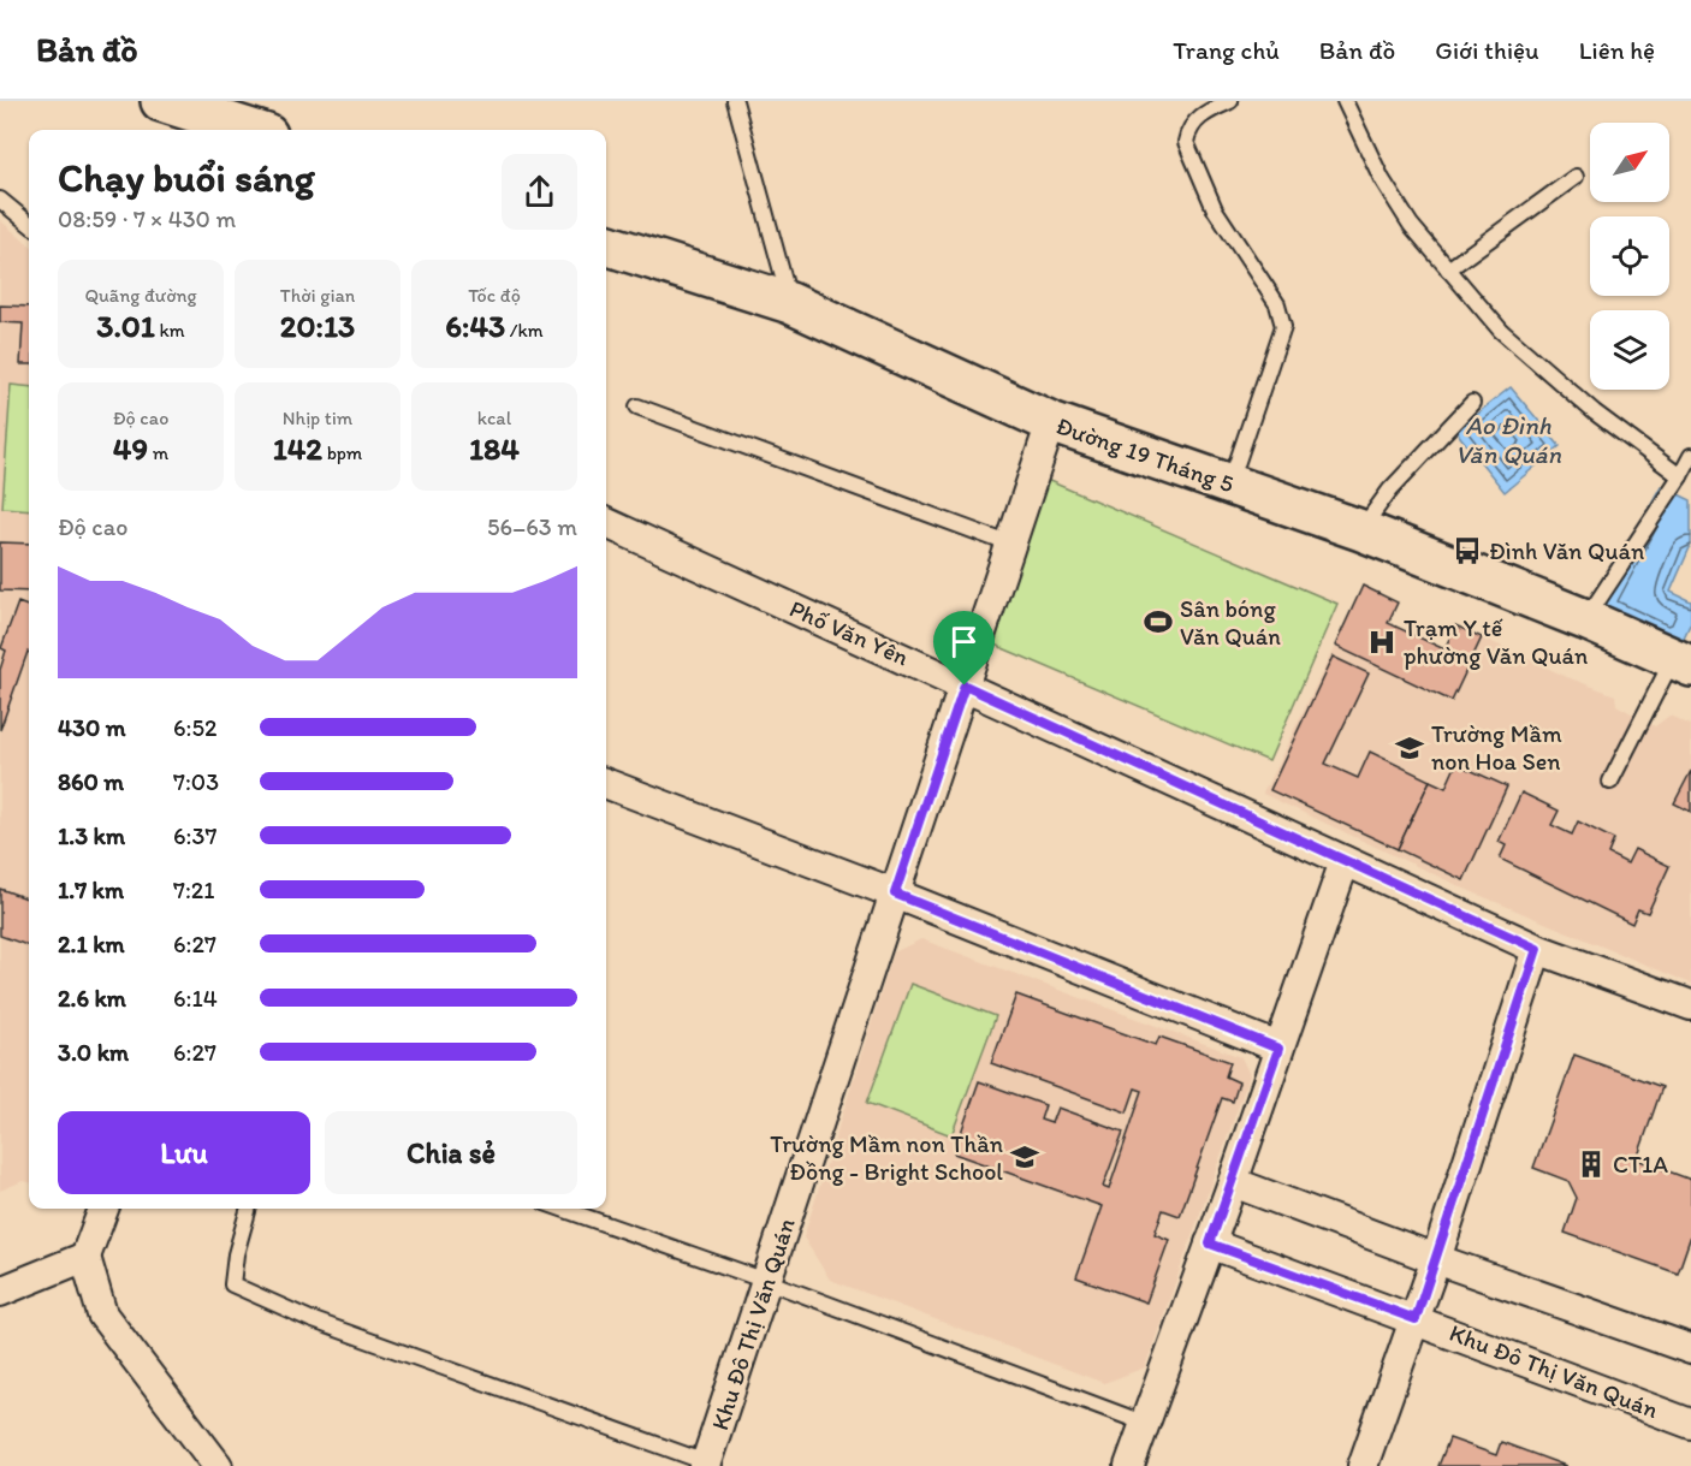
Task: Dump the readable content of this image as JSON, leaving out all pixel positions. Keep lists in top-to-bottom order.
{
  "streets": {
    "street": ["Đường 19 Tháng 5", "Phố Văn Yên", "Khu Đô Thị Văn Quán"]
  },
  "crossings": [
    ["Đường 19 Tháng 5", "Khu Đô Thị Văn Quán"],
    ["Phố Văn Yên", "Khu Đô Thị Văn Quán"]
  ],
  "water": ["Ao Đình Văn Quán"],
  "places": {
    "bus stop": ["Đình Văn Quán"],
    "sports": ["Sân bóng Văn Quán"],
    "hospital": ["Trạm Y tế phường Văn Quán"],
    "school or university": ["Trường Mầm non Hoa Sen", "Trường Mầm non Thần Đồng - Bright School"],
    "building": ["CT1A"]
  },
  "north": "top right",
  "page": {
    "header": "Bản đồ",
    "nav": [
      "Trang chủ",
      "Bản đồ",
      "Giới thiệu",
      "Liên hệ"
    ],
    "heading": ["Chạy buổi sáng", "08:59 · 7 × 430 m"],
    "stats": [
      ["Quãng đường", "3.01 km"],
      ["Thời gian", "20:13"],
      ["Tốc độ", "6:43 /km"],
      ["Độ cao", "49 m"],
      ["Nhịp tim", "142 bpm"],
      ["kcal", "184"]
    ],
    "chart": ["Độ cao", "56–63 m"],
    "list": [
      {
        "name": "430 m",
        "note": "6:52"
      },
      {
        "name": "860 m",
        "note": "7:03"
      },
      {
        "name": "1.3 km",
        "note": "6:37"
      },
      {
        "name": "1.7 km",
        "note": "7:21"
      },
      {
        "name": "2.1 km",
        "note": "6:27"
      },
      {
        "name": "2.6 km",
        "note": "6:14"
      },
      {
        "name": "3.0 km",
        "note": "6:27"
      }
    ],
    "buttons": ["Lưu", "Chia sẻ"]
  }
}
